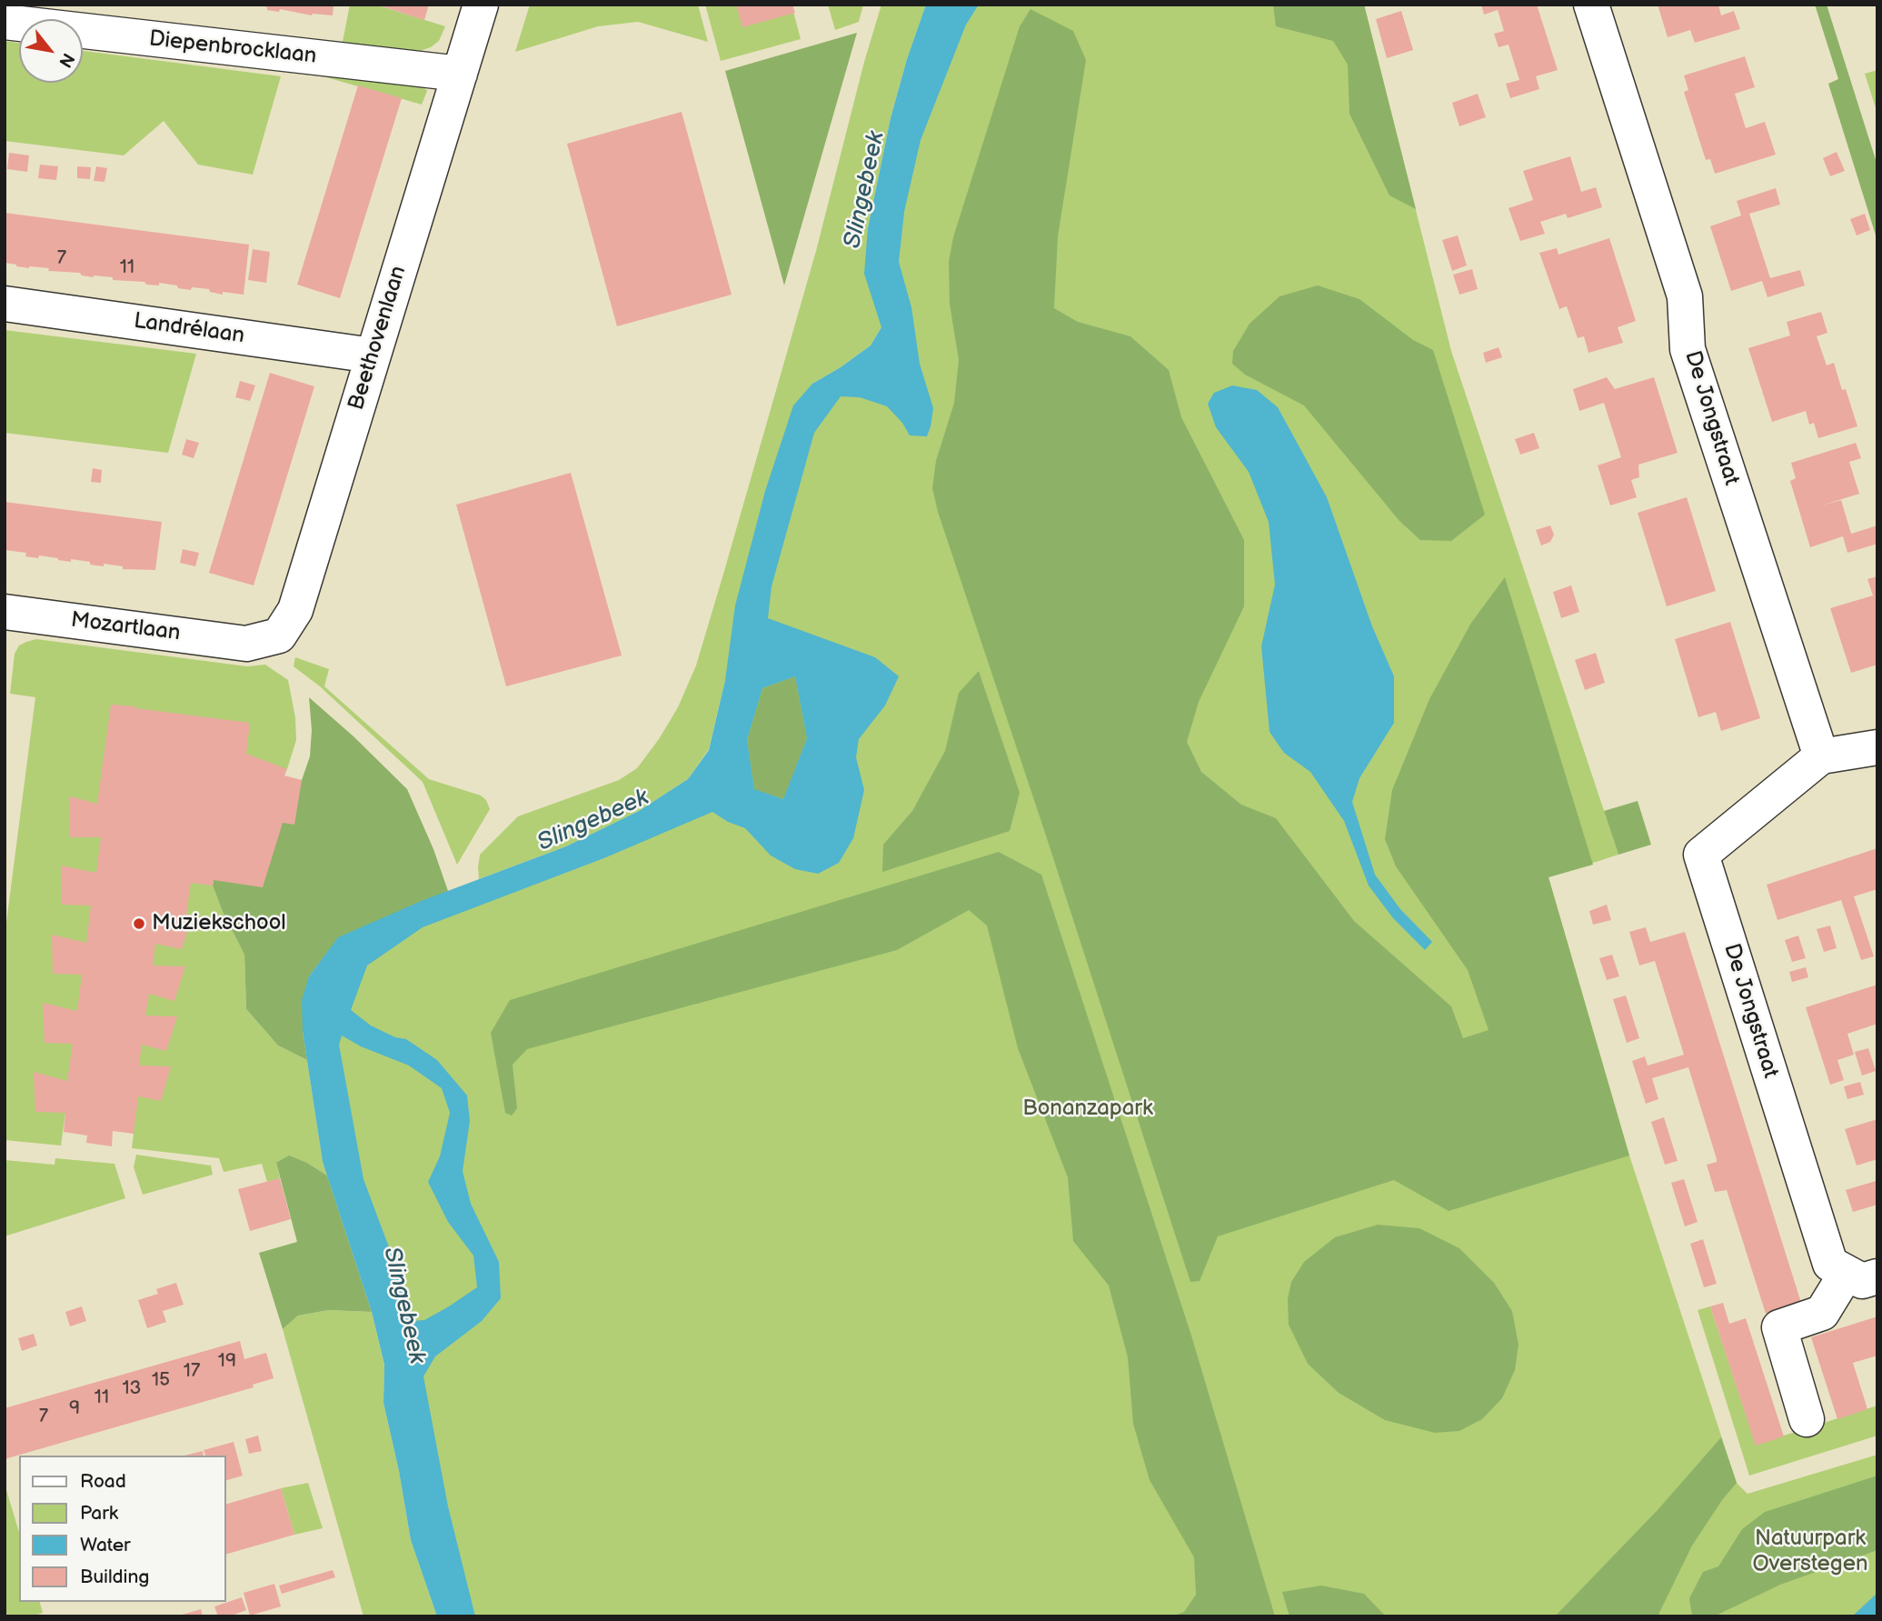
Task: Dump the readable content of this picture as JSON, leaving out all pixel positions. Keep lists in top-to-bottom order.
{
  "streets": {
    "street": [
      "Diepenbrocklaan",
      "Landrélaan",
      "Beethovenlaan",
      "De Jongstraat",
      "Mozartlaan"
    ]
  },
  "crossings": [
    ["Diepenbrocklaan", "Beethovenlaan"],
    ["Landrélaan", "Beethovenlaan"],
    ["Beethovenlaan", "Mozartlaan"]
  ],
  "water": ["Slingebeek"],
  "parks": ["Bonanzapark", "Natuurpark Overstegen"],
  "places": ["Muziekschool"],
  "house_numbers": [
    "7",
    "11",
    "19",
    "17",
    "15",
    "13",
    "11",
    "9",
    "7"
  ],
  "legend": [
    "Road",
    "Park",
    "Water",
    "Building"
  ],
  "north": "bottom right"
}
